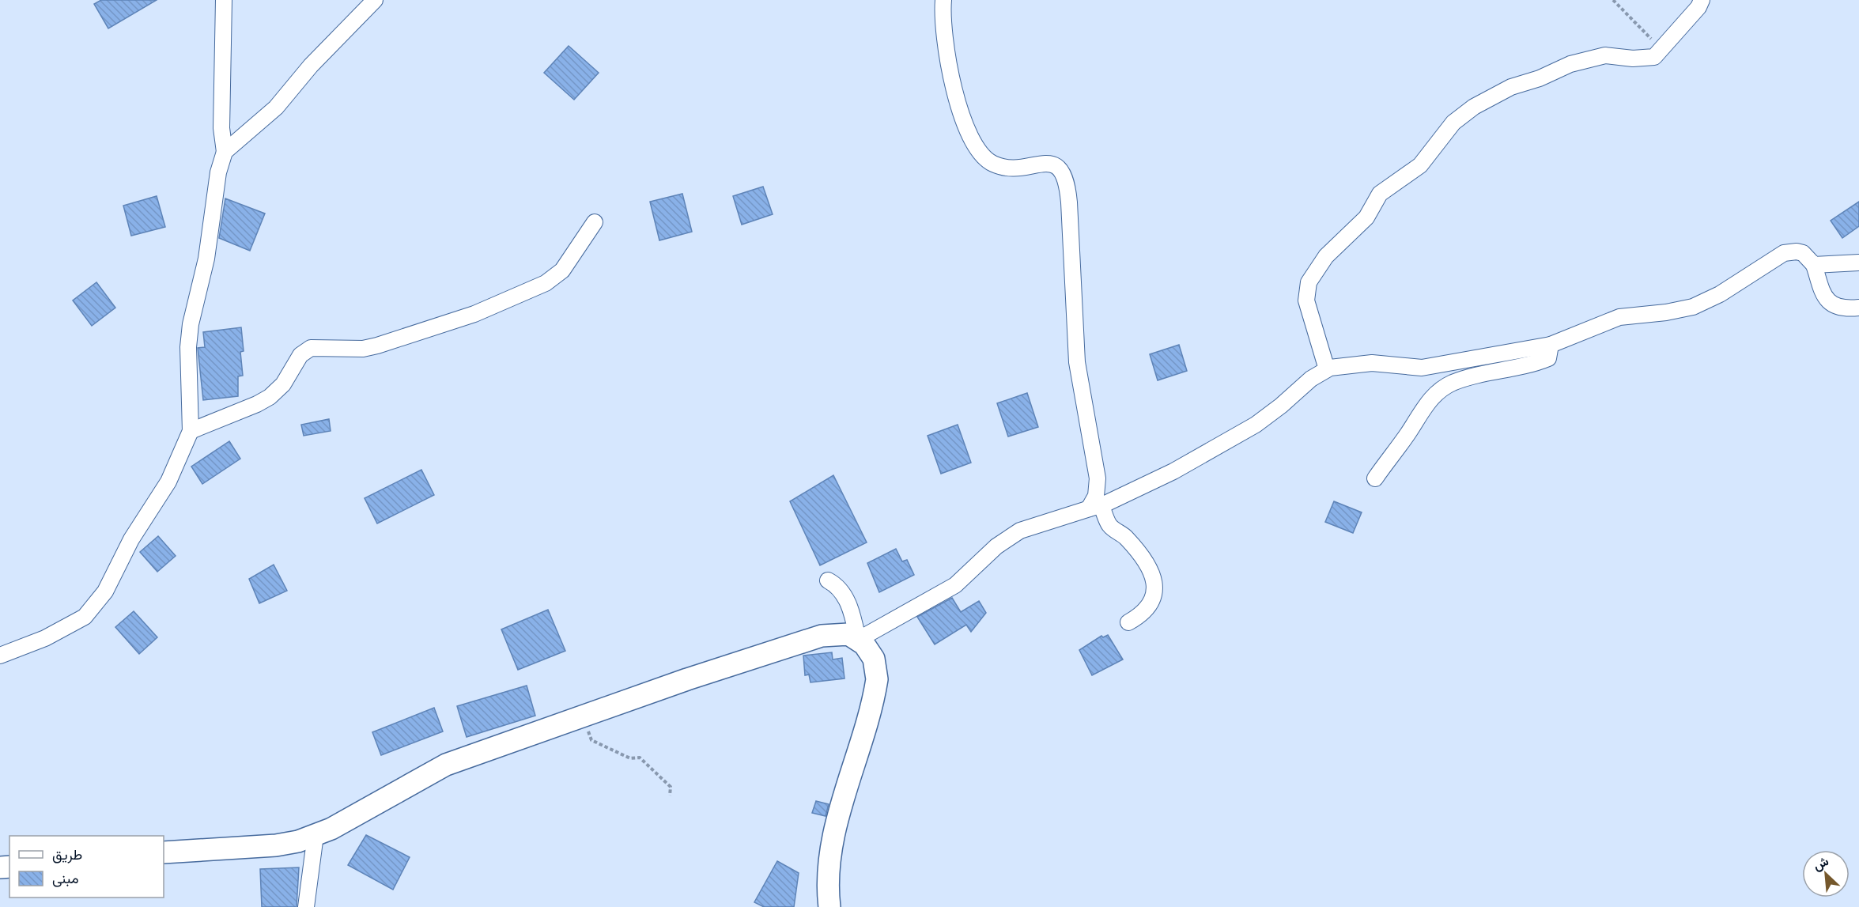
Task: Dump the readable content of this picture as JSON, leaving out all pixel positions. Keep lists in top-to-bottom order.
{
  "legend": ["طريق", "مبنى"],
  "north": "top left"
}
